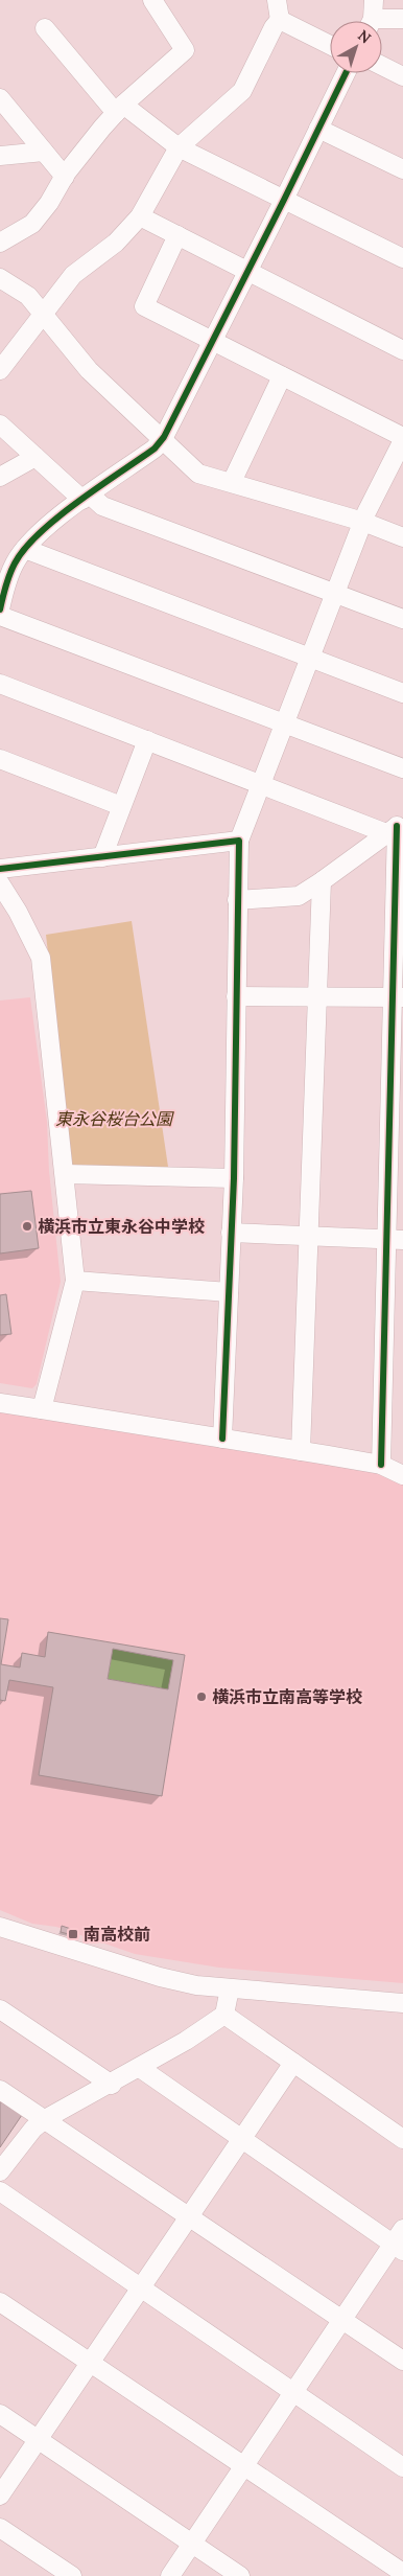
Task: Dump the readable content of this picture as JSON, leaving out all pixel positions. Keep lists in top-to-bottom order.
{
  "parks": ["東永谷桜台公園"],
  "places": {
    "other": ["横浜市立東永谷中学校", "横浜市立南高等学校"],
    "transit": ["南高校前"]
  },
  "north": "top right"
}
